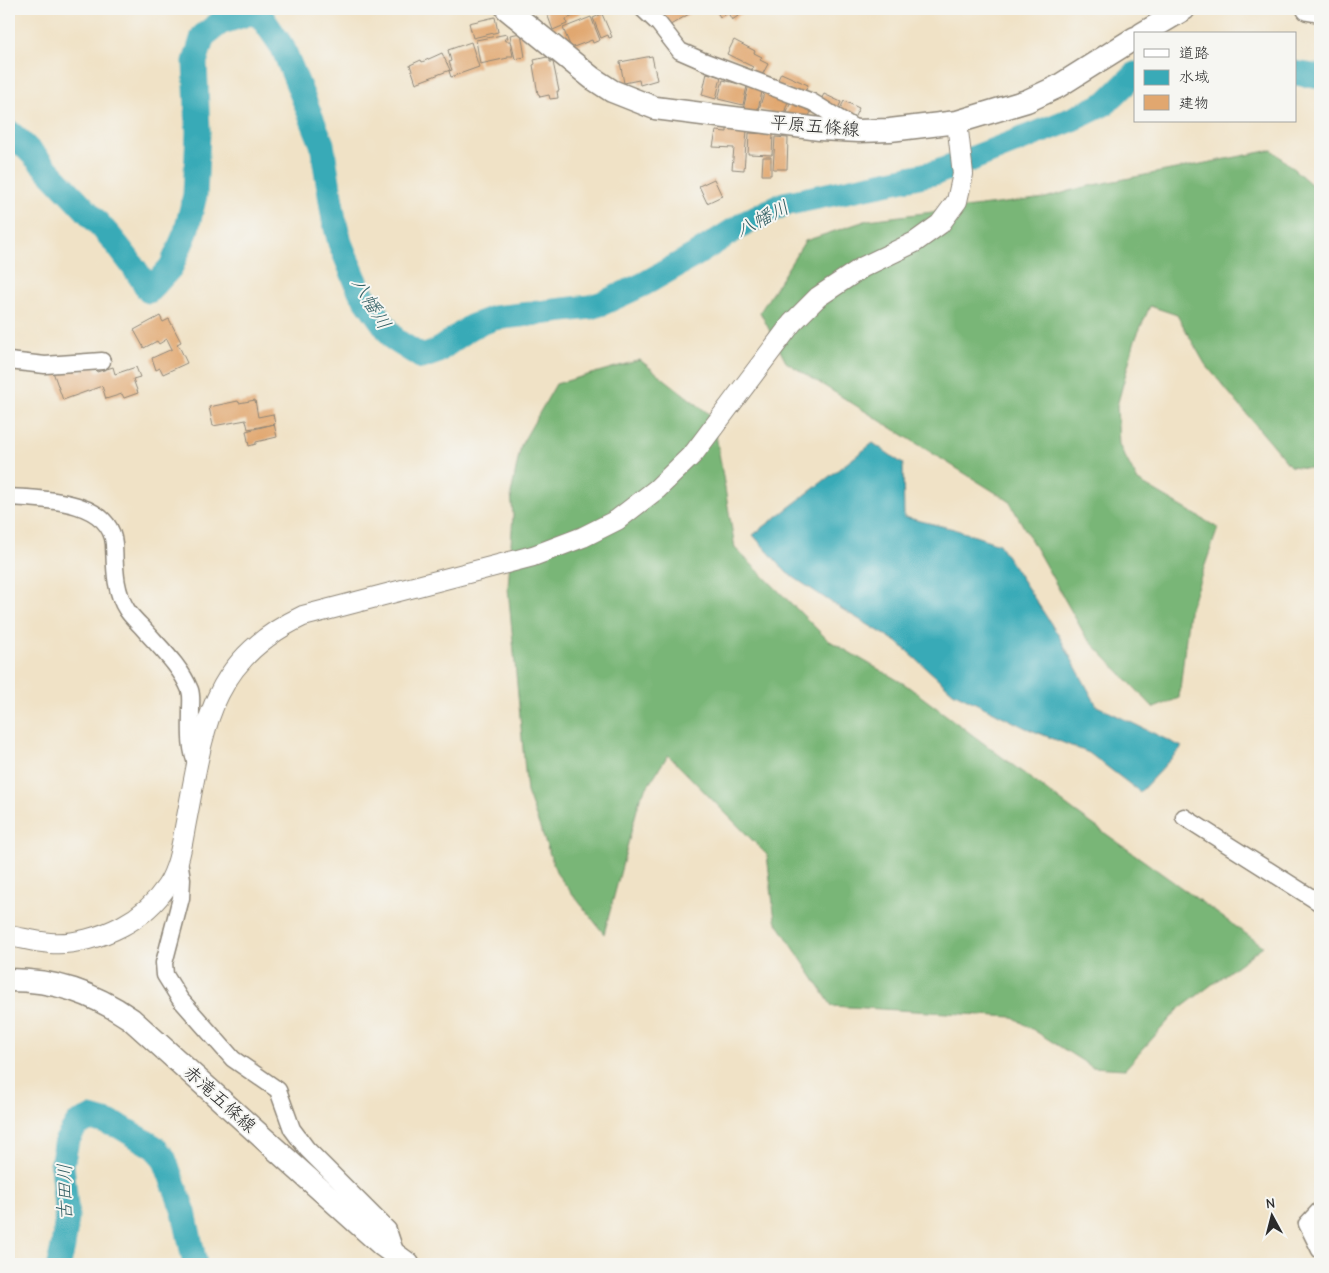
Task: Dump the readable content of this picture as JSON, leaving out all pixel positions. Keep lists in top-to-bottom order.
{
  "streets": {
    "main road": ["平原五條線", "赤滝五條線"]
  },
  "water": ["八幡川", "古田川"],
  "legend": ["道路", "水域", "建物"],
  "north": "top"
}
